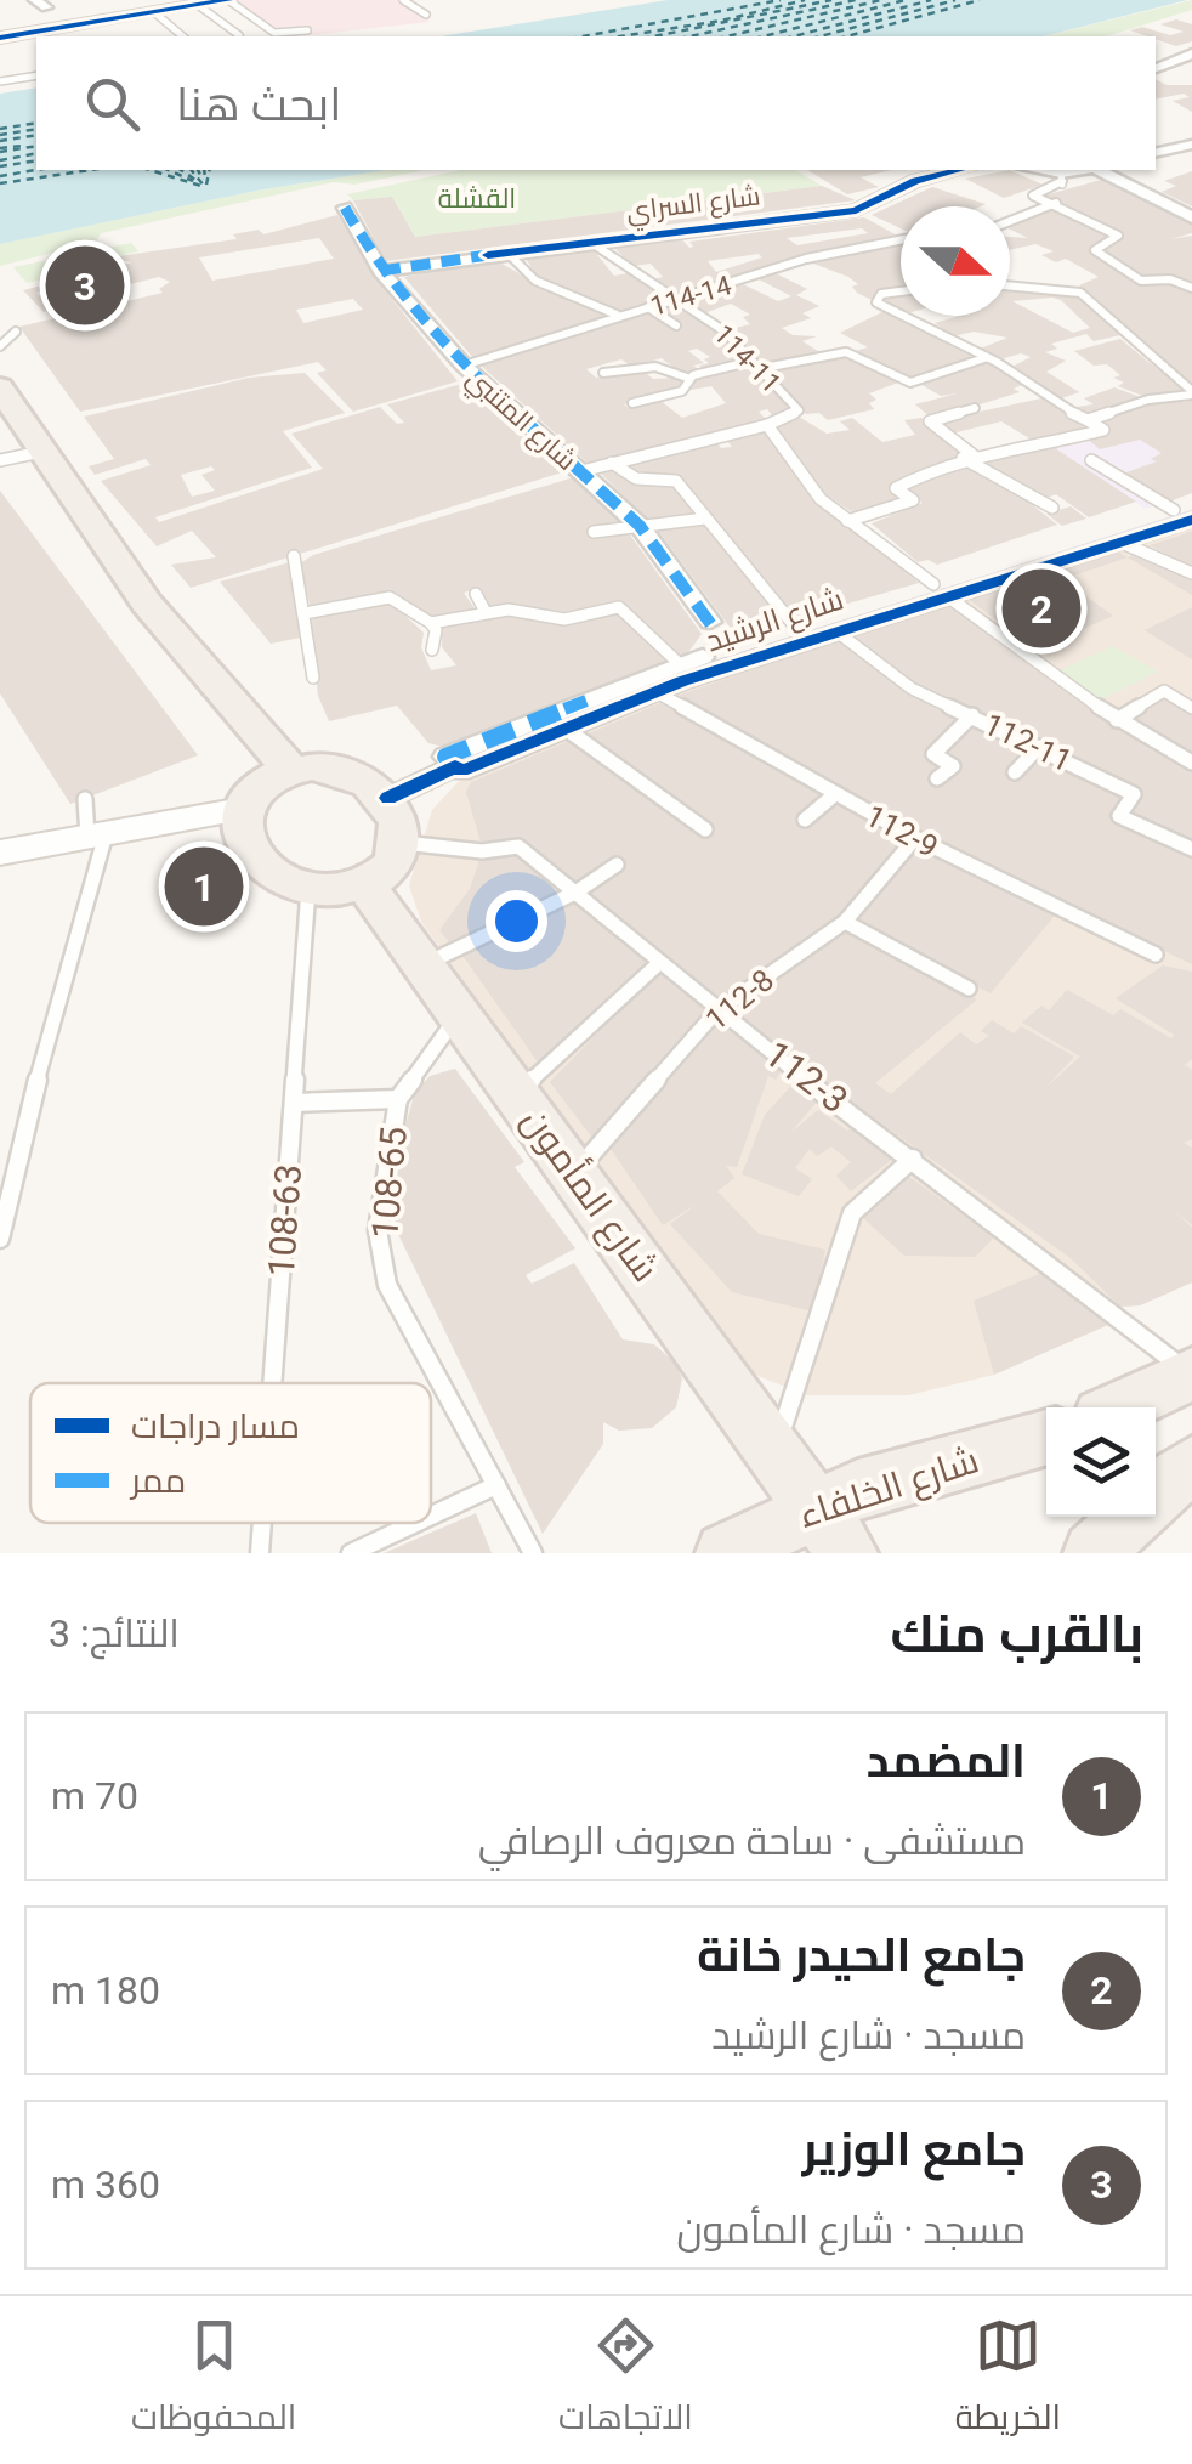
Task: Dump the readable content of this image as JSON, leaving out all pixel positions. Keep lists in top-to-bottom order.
{
  "streets": {
    "main road": ["شارع المأمون", "شارع الخلفاء"],
    "street": ["شارع السراي", "شارع المتنبي", "شارع الرشيد"],
    "lane": [
      "114-14",
      "114-11",
      "112-11",
      "112-9",
      "112-8",
      "112-3",
      "108-65",
      "108-63"
    ]
  },
  "crossings": [
    ["شارع السراي", "114-11"],
    ["شارع السراي", "شارع المتنبي"],
    ["114-14", "114-11"],
    ["114-14", "شارع المتنبي"],
    ["114-11", "شارع الرشيد"],
    ["شارع المتنبي", "شارع الرشيد"],
    ["شارع الرشيد", "112-11"],
    ["شارع الرشيد", "112-9"],
    ["شارع الرشيد", "112-3"],
    ["شارع الرشيد", "شارع المأمون"],
    ["شارع الرشيد", "108-63"],
    ["112-9", "112-8"],
    ["112-8", "112-3"],
    ["112-8", "شارع المأمون"],
    ["112-3", "شارع المأمون"],
    ["112-3", "108-63"],
    ["108-65", "شارع المأمون"],
    ["شارع المأمون", "108-63"],
    ["شارع المأمون", "شارع الخلفاء"]
  ],
  "parks": ["القشلة"],
  "legend": ["مسار دراجات", "ممر"],
  "north": "right",
  "page": {
    "search": "ابحث هنا",
    "pins": ["3", "2", "1"],
    "heading": ["بالقرب منك", "النتائج: 3"],
    "list": [
      {
        "mark": "1",
        "name": "المضمد",
        "note": "مستشفى · ساحة معروف الرصافي",
        "value": "70 m"
      },
      {
        "mark": "2",
        "name": "جامع الحيدر خانة",
        "note": "مسجد · شارع الرشيد",
        "value": "180 m"
      },
      {
        "mark": "3",
        "name": "جامع الوزير",
        "note": "مسجد · شارع المأمون",
        "value": "360 m"
      }
    ],
    "nav": ["الخريطة", "الاتجاهات", "المحفوظات"]
  }
}
